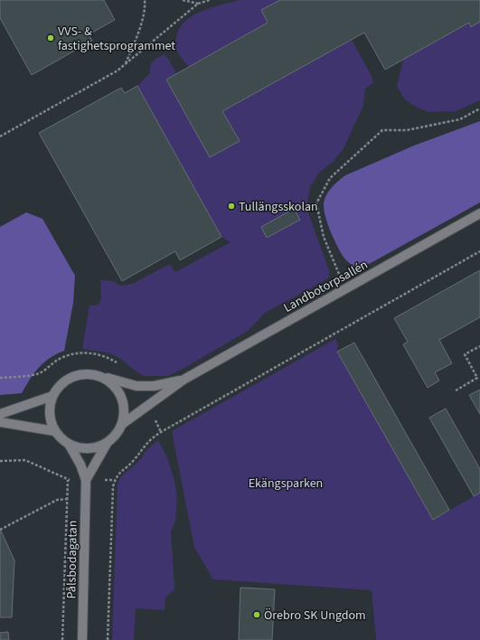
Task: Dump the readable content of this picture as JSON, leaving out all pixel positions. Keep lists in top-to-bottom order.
{
  "streets": {
    "street": ["Landbotorpsallén", "Pålsbodagatan"]
  },
  "crossings": [
    ["Landbotorpsallén", "Pålsbodagatan"]
  ],
  "parks": ["Ekängsparken"],
  "places": ["VVS- & fastighetsprogrammet", "Tullängsskolan", "Örebro SK Ungdom"]
}
